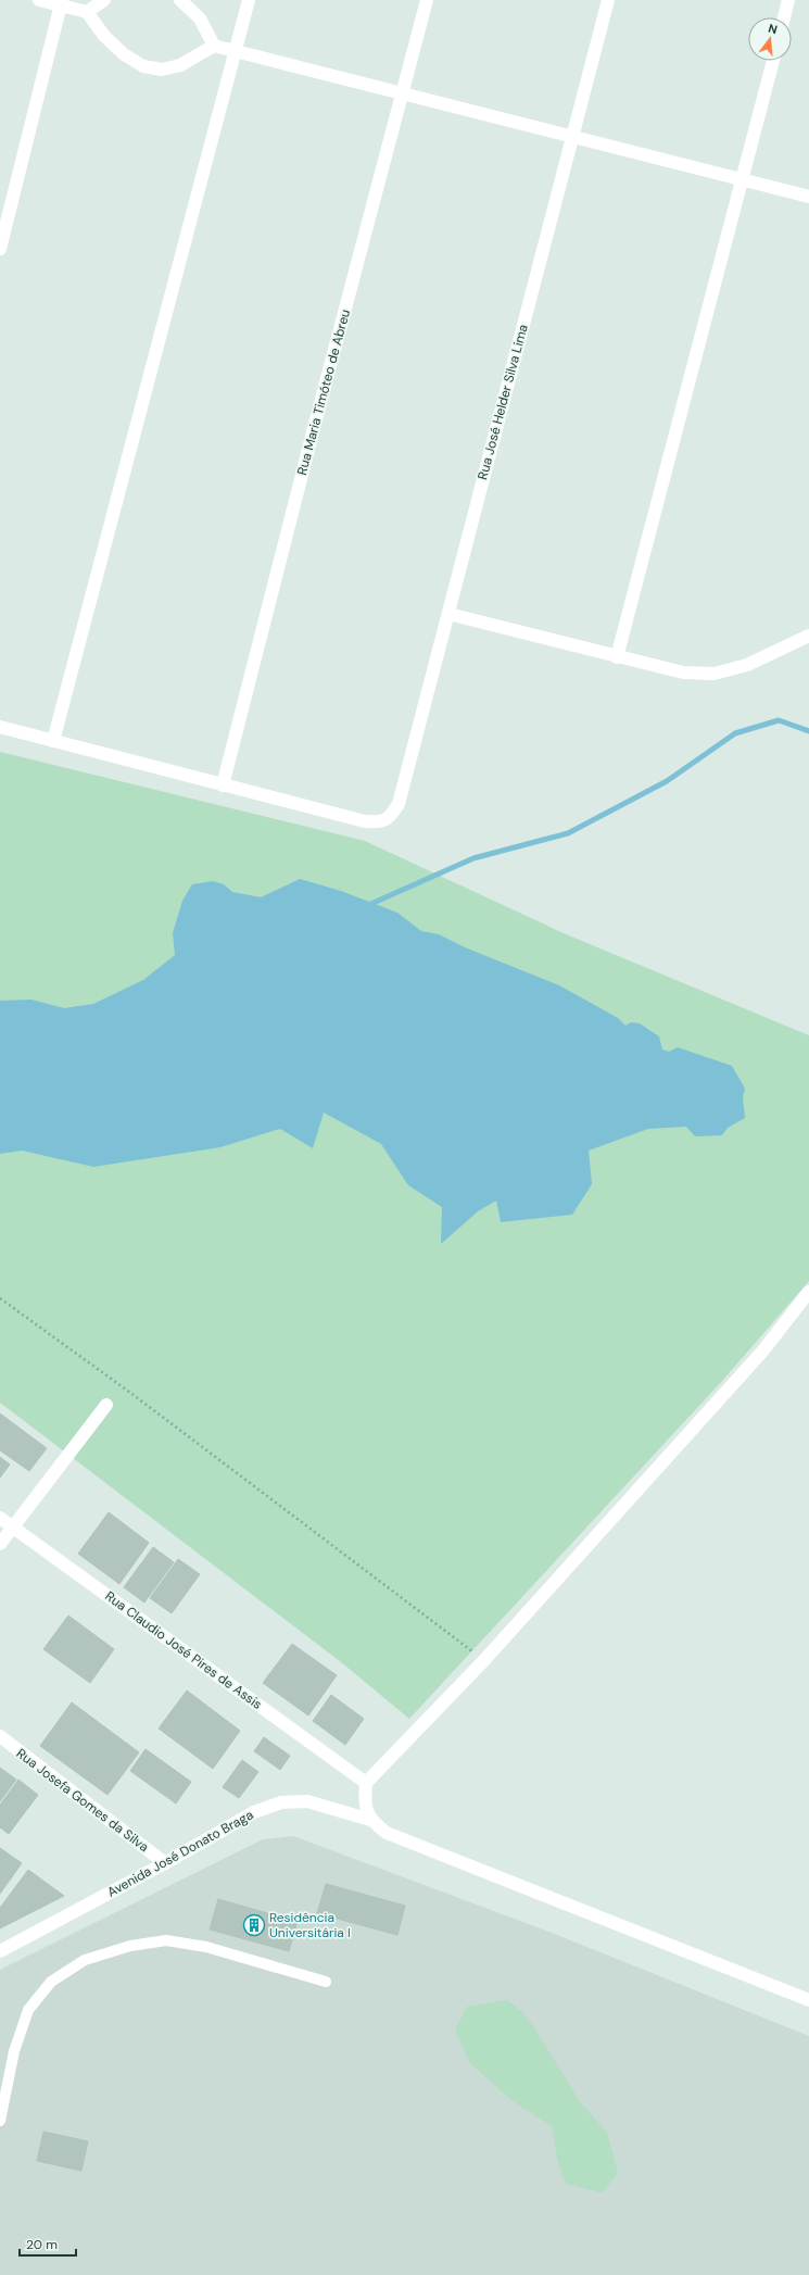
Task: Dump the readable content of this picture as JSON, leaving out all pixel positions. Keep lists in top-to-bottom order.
{
  "streets": {
    "street": [
      "Rua Maria Timóteo de Abreu",
      "Rua José Helder Silva Lima",
      "Rua Claudio José Pires de Assis",
      "Rua Josefa Gomes da Silva",
      "Avenida José Donato Braga"
    ]
  },
  "crossings": [
    ["Rua Maria Timóteo de Abreu", "Rua José Helder Silva Lima"],
    ["Rua Josefa Gomes da Silva", "Avenida José Donato Braga"]
  ],
  "places": {
    "building": ["Residência Universitária I"]
  },
  "scale_bar": "20 m",
  "north": "top"
}
